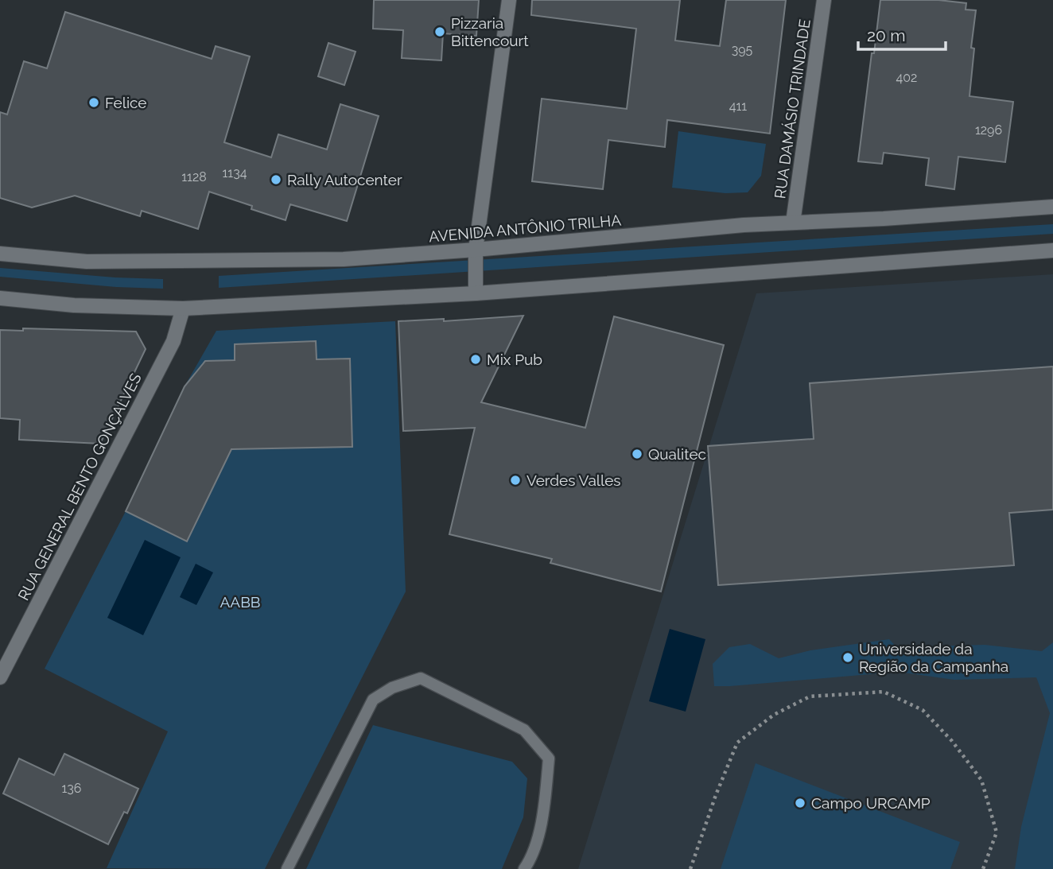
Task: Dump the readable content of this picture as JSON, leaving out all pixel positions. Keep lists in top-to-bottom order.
{
  "streets": {
    "main road": ["RUA DAMÁSIO TRINDADE", "AVENIDA ANTÔNIO TRILHA", "RUA GENERAL BENTO GONÇALVES"]
  },
  "crossings": [
    ["RUA DAMÁSIO TRINDADE", "AVENIDA ANTÔNIO TRILHA"]
  ],
  "parks": ["AABB"],
  "places": [
    "Pizzaria Bittencourt",
    "Felice",
    "Rally Autocenter",
    "Mix Pub",
    "Qualitec",
    "Verdes Valles",
    "Universidade da Região da Campanha",
    "Campo URCAMP"
  ],
  "house_numbers": [
    "395",
    "402",
    "411",
    "1296",
    "1134",
    "1128",
    "136"
  ],
  "scale_bar": "20 m"
}
